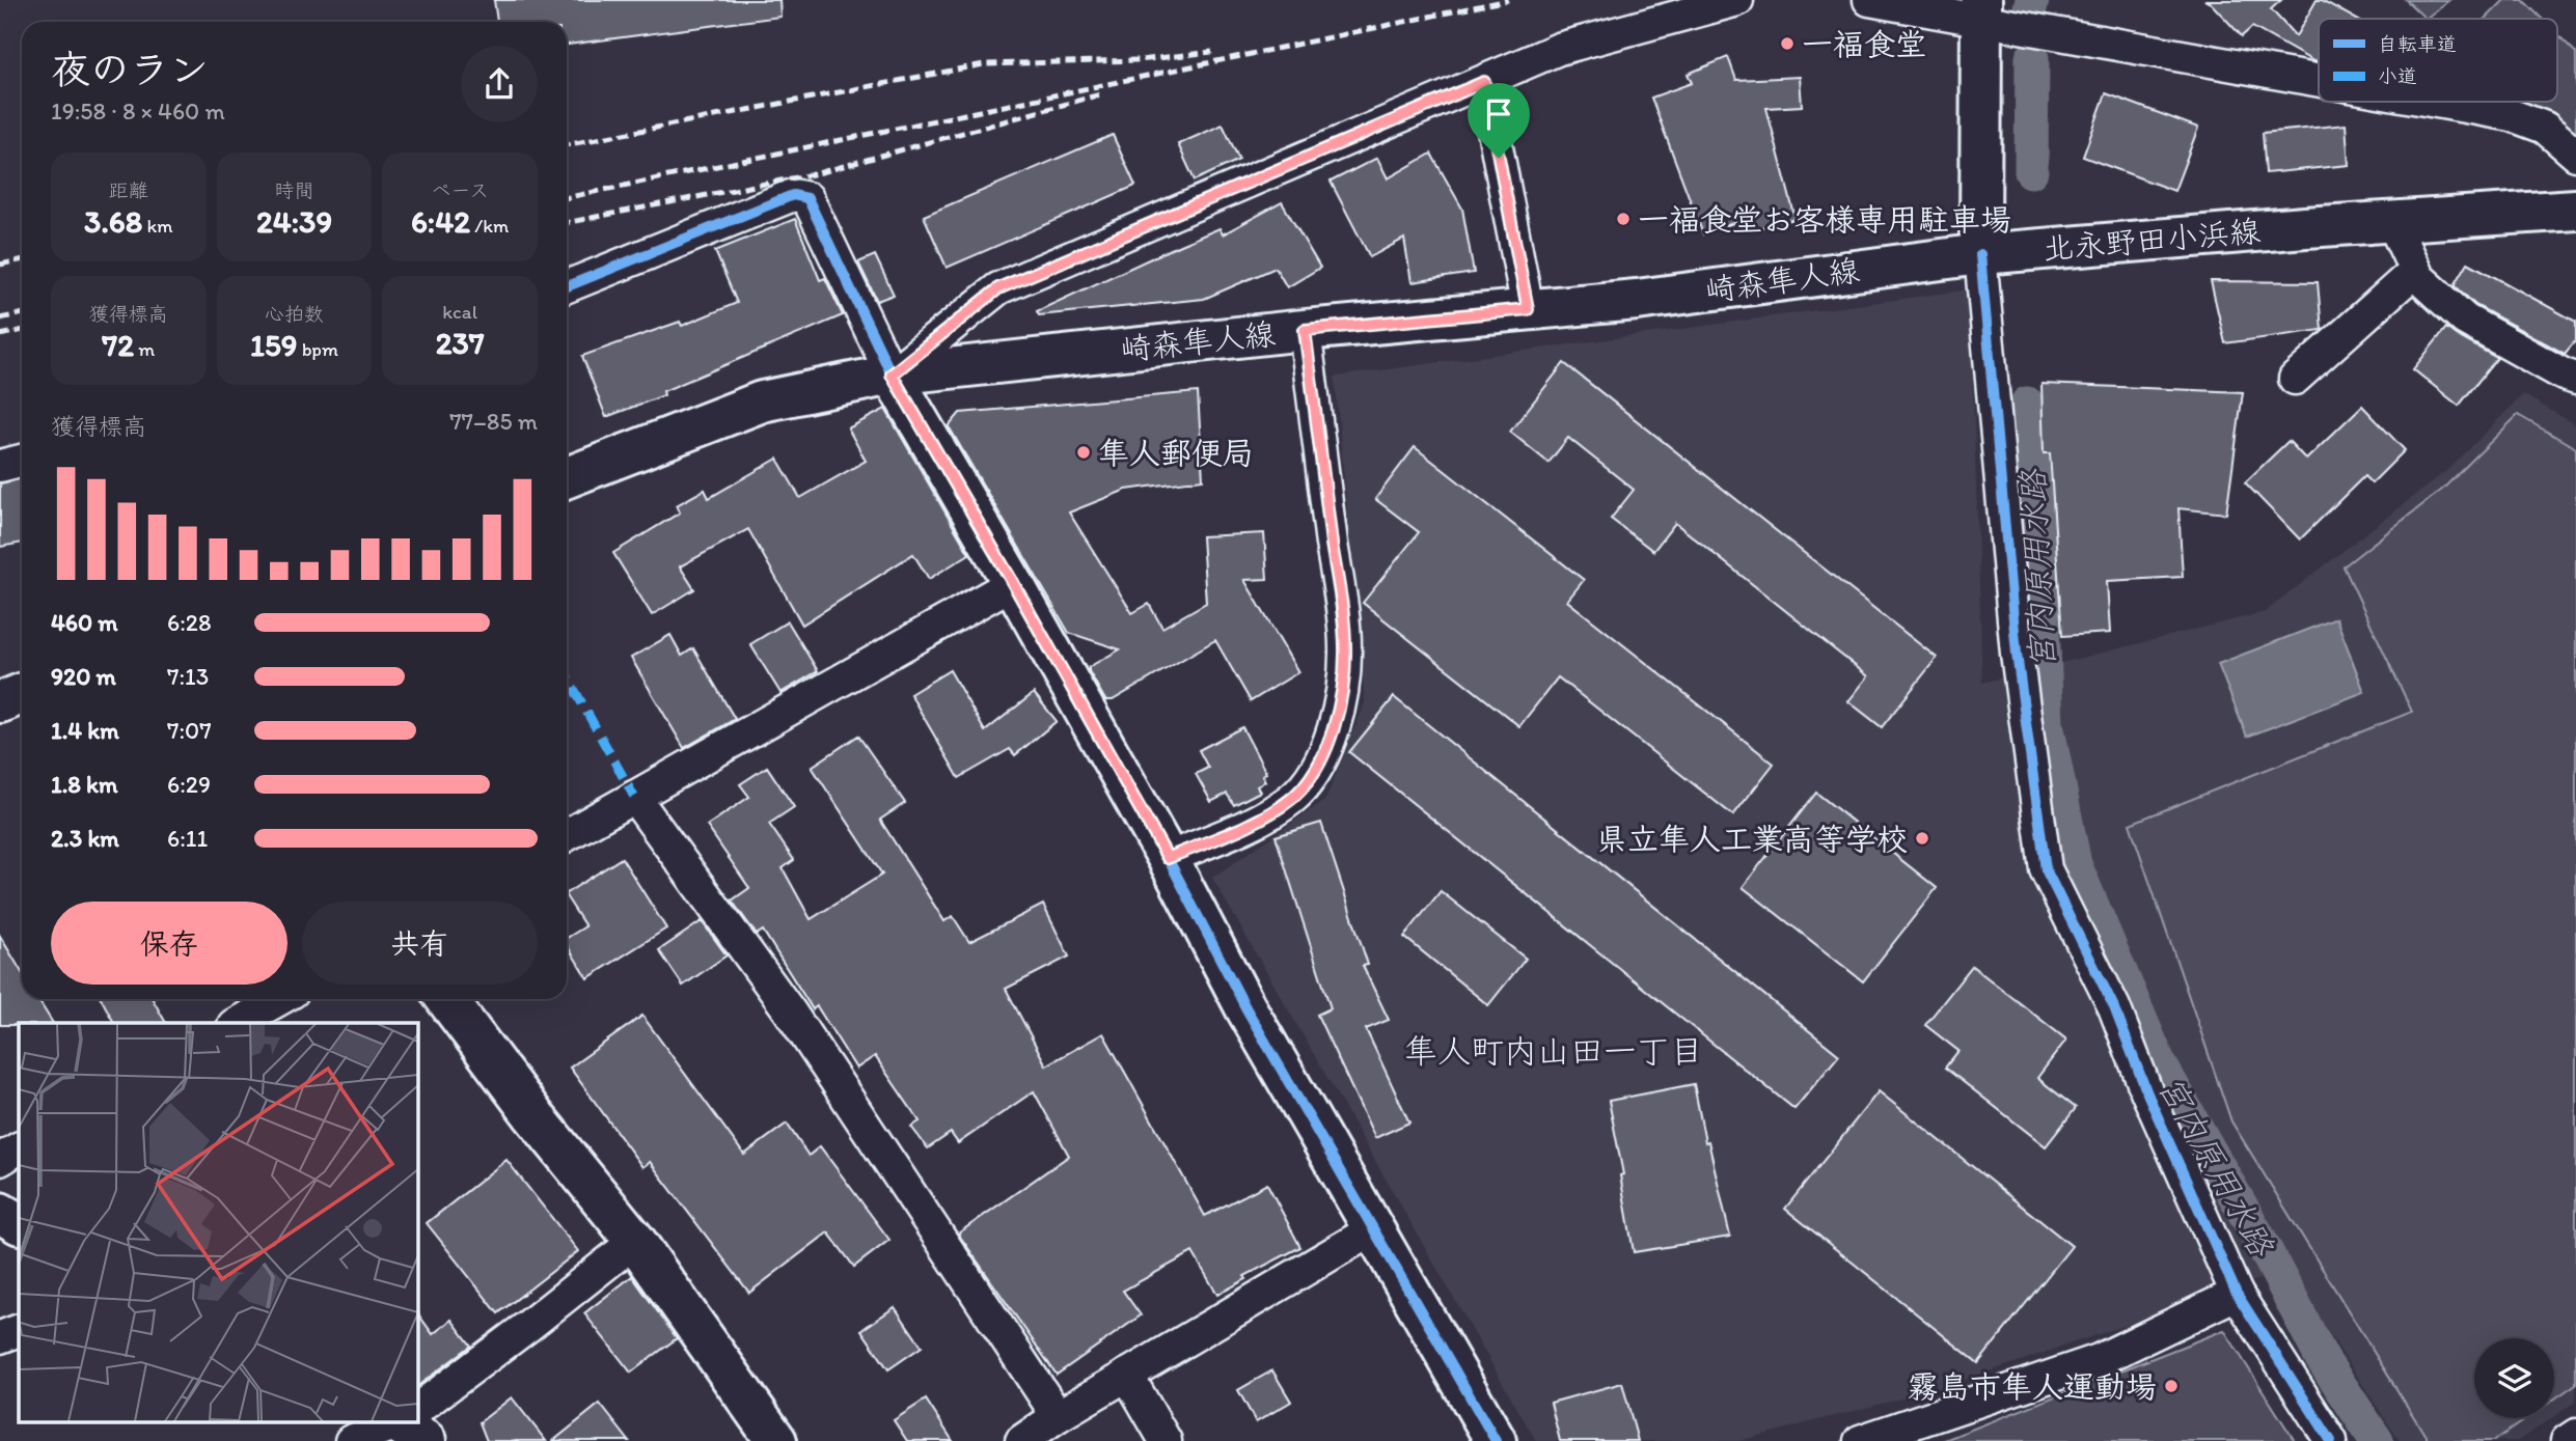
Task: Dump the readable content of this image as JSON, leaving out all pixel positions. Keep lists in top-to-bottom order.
{
  "streets": {
    "main road": ["北永野田小浜線", "崎森隼人線"]
  },
  "crossings": [
    ["北永野田小浜線", "崎森隼人線"]
  ],
  "districts": ["隼人町内山田一丁目"],
  "water": ["宮内原用水路"],
  "places": [
    "一福食堂",
    "一福食堂お客様専用駐車場",
    "隼人郵便局",
    "県立隼人工業高等学校",
    "霧島市隼人運動場"
  ],
  "legend": ["自転車道", "小道"],
  "page": {
    "heading": ["夜のラン", "19:58 · 8 × 460 m"],
    "stats": [
      ["距離", "3.68 km"],
      ["時間", "24:39"],
      ["ペース", "6:42 /km"],
      ["獲得標高", "72 m"],
      ["心拍数", "159 bpm"],
      ["kcal", "237"]
    ],
    "chart": ["獲得標高", "77–85 m"],
    "list": [
      {
        "name": "460 m",
        "note": "6:28"
      },
      {
        "name": "920 m",
        "note": "7:13"
      },
      {
        "name": "1.4 km",
        "note": "7:07"
      },
      {
        "name": "1.8 km",
        "note": "6:29"
      },
      {
        "name": "2.3 km",
        "note": "6:11"
      }
    ],
    "buttons": ["保存", "共有"]
  }
}
